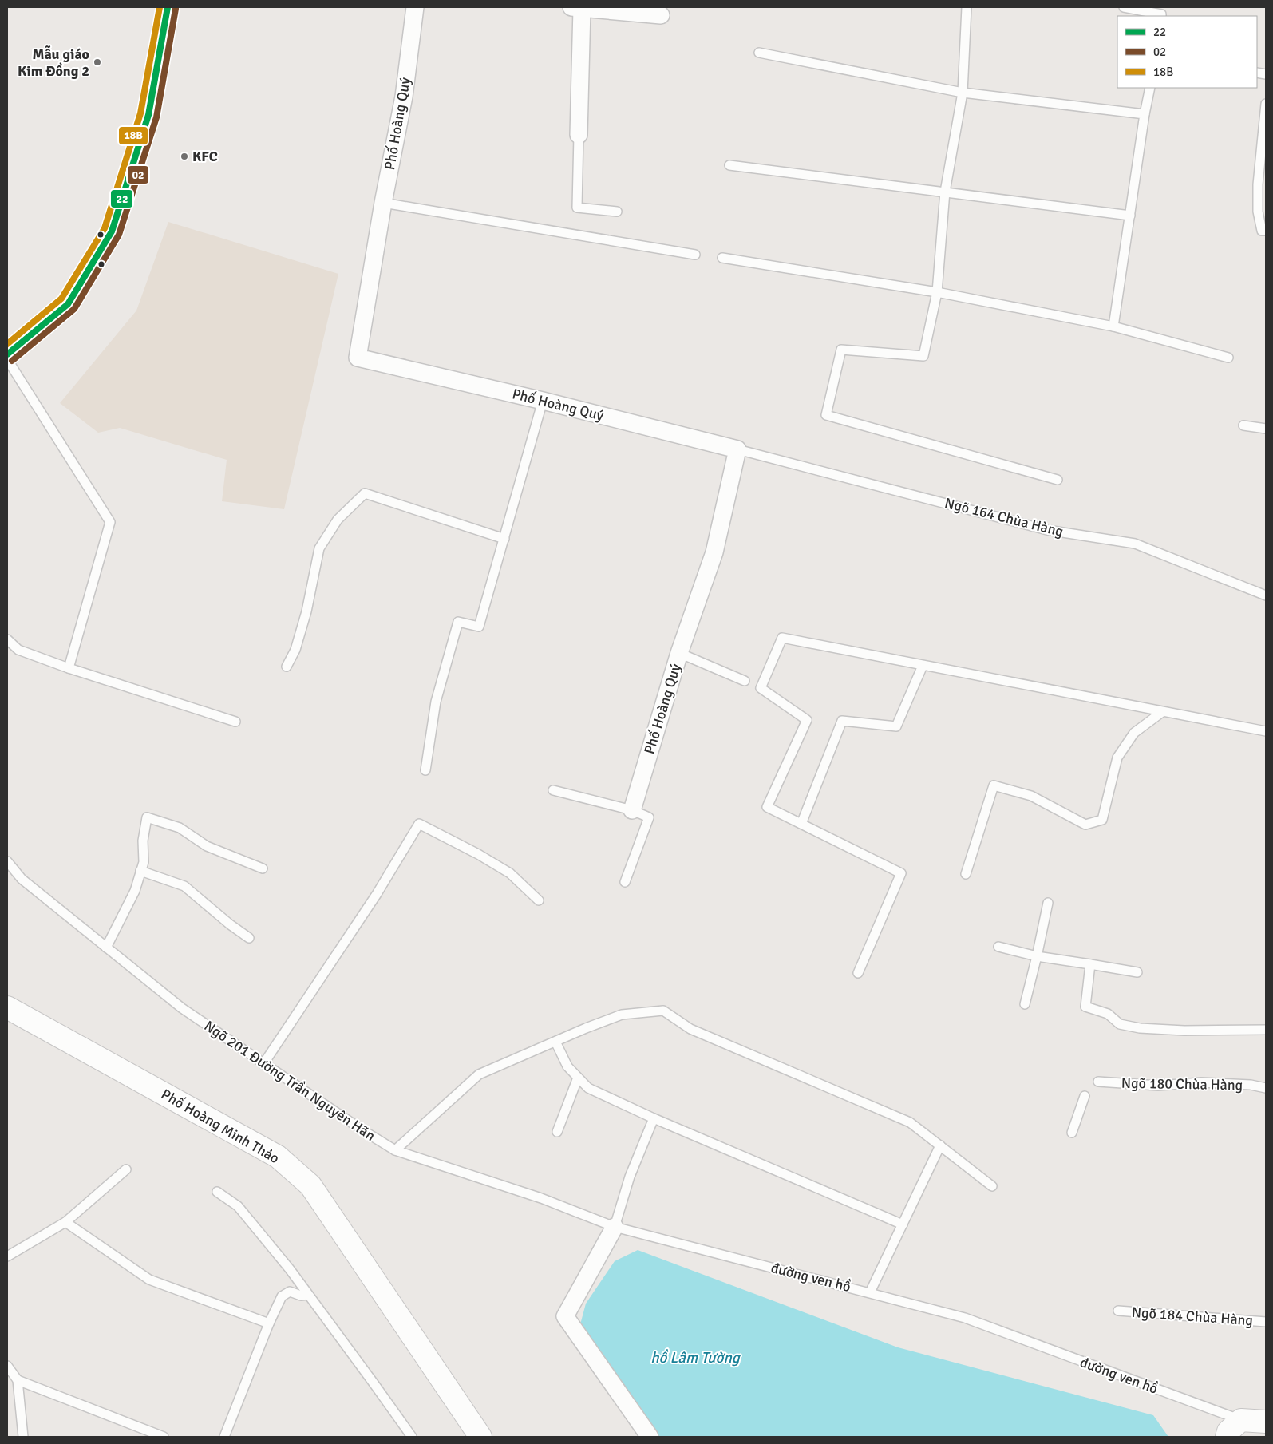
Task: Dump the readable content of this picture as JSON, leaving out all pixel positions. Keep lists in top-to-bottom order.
{
  "streets": {
    "street": ["Phố Hoàng Quý", "Phố Hoàng Minh Thảo"],
    "lane": [
      "Ngõ 164 Chùa Hàng",
      "Ngõ 201 Đường Trần Nguyên Hãn",
      "Ngõ 180 Chùa Hàng",
      "đường ven hồ",
      "Ngõ 184 Chùa Hàng"
    ]
  },
  "crossings": [
    ["Phố Hoàng Quý", "Ngõ 164 Chùa Hàng"],
    ["Ngõ 201 Đường Trần Nguyên Hãn", "đường ven hồ"]
  ],
  "water": ["hồ Lâm Tường"],
  "places": ["Mẫu giáo Kim Đồng 2", "KFC"],
  "lines": ["transit line 22", "transit line 18B", "transit line 02"],
  "legend": ["22", "02", "18B"]
}
